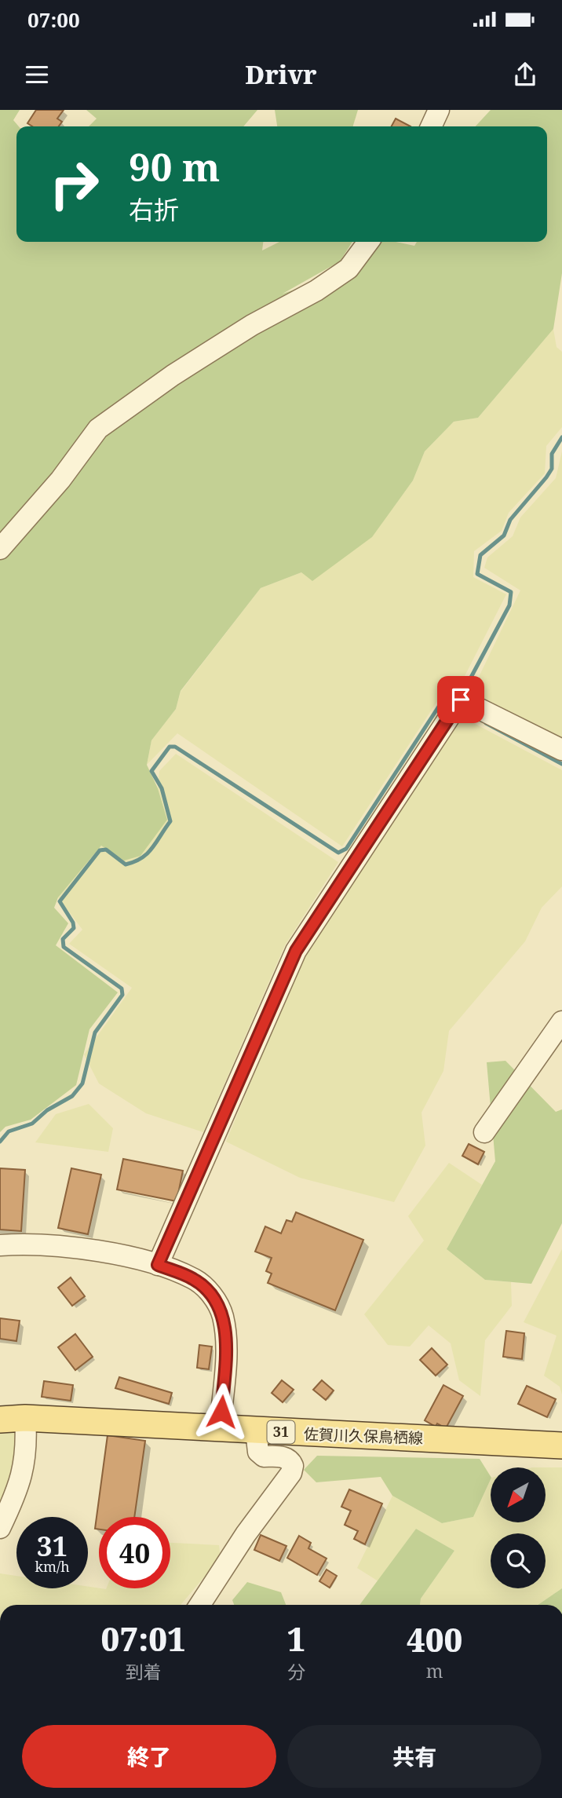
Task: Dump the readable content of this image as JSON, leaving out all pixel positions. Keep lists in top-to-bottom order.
{
  "streets": {
    "main road": ["31", "佐賀川久保鳥栖線"]
  },
  "north": "bottom left",
  "page": {
    "status": "07:00",
    "header": "Drivr",
    "turn": ["90 m", "右折"],
    "speed": "31 km/h",
    "limit": "40",
    "eta": [
      "07:01",
      "到着",
      "1",
      "分",
      "400",
      "m"
    ],
    "buttons": ["終了", "共有"]
  }
}
